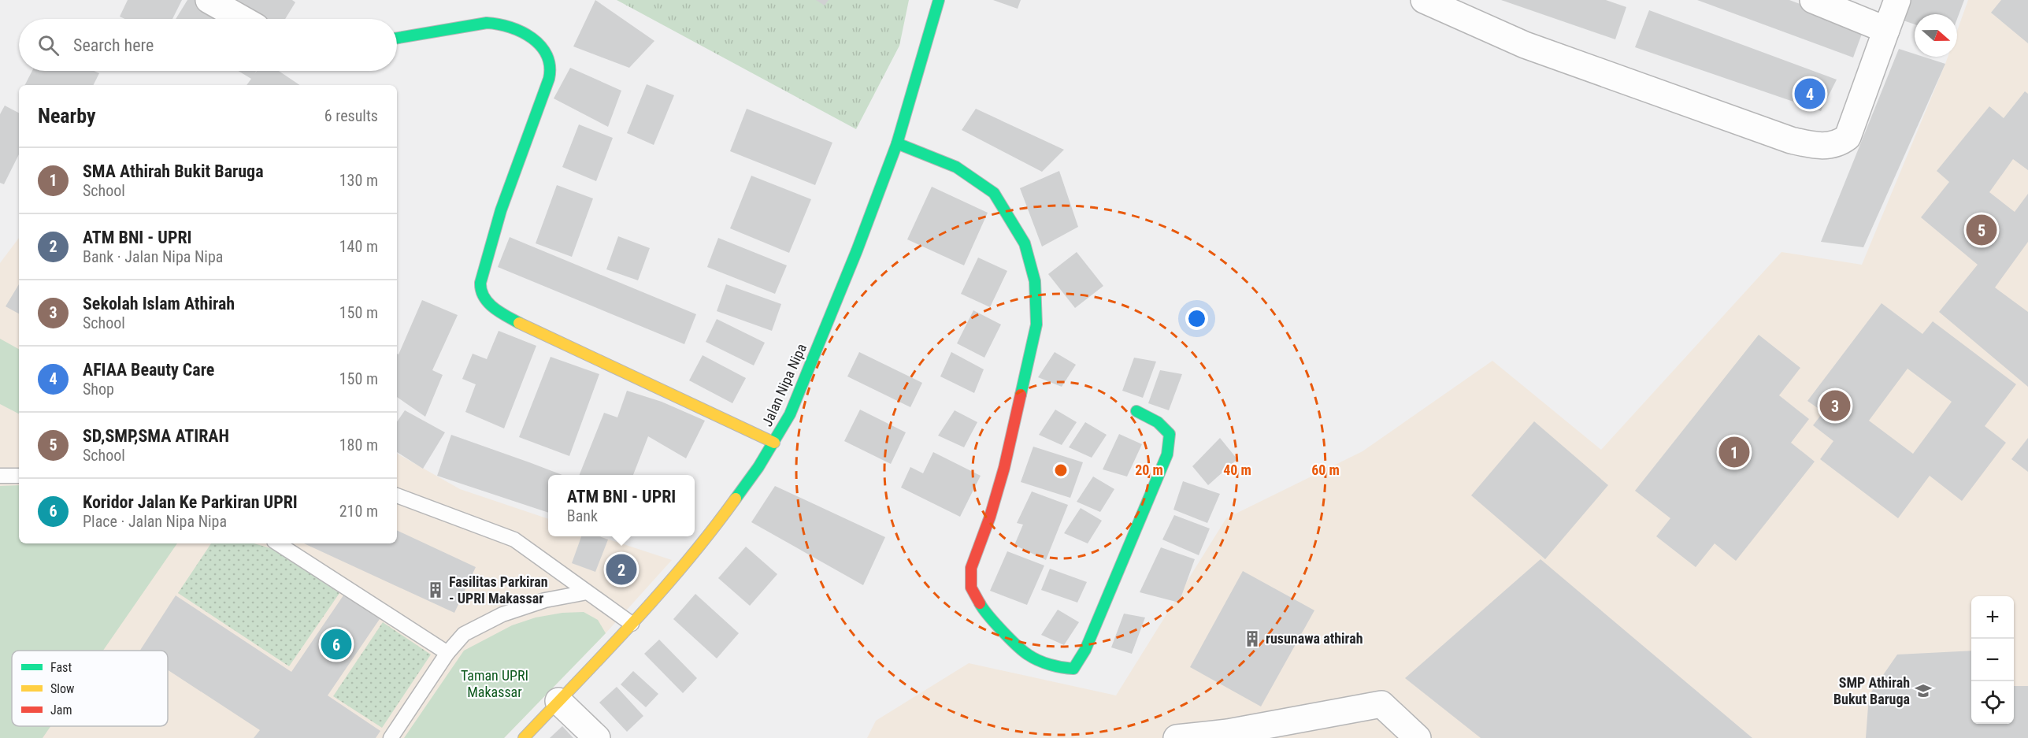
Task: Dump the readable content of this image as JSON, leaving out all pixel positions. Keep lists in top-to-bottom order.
{
  "streets": {
    "street": ["Jalan Nipa Nipa"]
  },
  "parks": ["Taman UPRI Makassar"],
  "places": {
    "building": ["Fasilitas Parkiran - UPRI Makassar", "rusunawa athirah"],
    "school or university": ["SMP Athirah Bukut Baruga"]
  },
  "legend": ["Fast", "Slow", "Jam"],
  "north": "right",
  "page": {
    "search": "Search here",
    "pins": [
      "4",
      "5",
      "3",
      "1",
      "2",
      "6"
    ],
    "heading": ["Nearby", "6 results"],
    "list": [
      {
        "mark": "1",
        "name": "SMA Athirah Bukit Baruga",
        "note": "School",
        "value": "130 m"
      },
      {
        "mark": "2",
        "name": "ATM BNI - UPRI",
        "note": "Bank · Jalan Nipa Nipa",
        "value": "140 m"
      },
      {
        "mark": "3",
        "name": "Sekolah Islam Athirah",
        "note": "School",
        "value": "150 m"
      },
      {
        "mark": "4",
        "name": "AFIAA Beauty Care",
        "note": "Shop",
        "value": "150 m"
      },
      {
        "mark": "5",
        "name": "SD,SMP,SMA ATIRAH",
        "note": "School",
        "value": "180 m"
      },
      {
        "mark": "6",
        "name": "Koridor Jalan Ke Parkiran UPRI",
        "note": "Place · Jalan Nipa Nipa",
        "value": "210 m"
      }
    ],
    "popup": ["ATM BNI - UPRI", "Bank"],
    "map_buttons": ["+", "−"]
  },
  "rings": ["20 m", "40 m", "60 m"]
}
